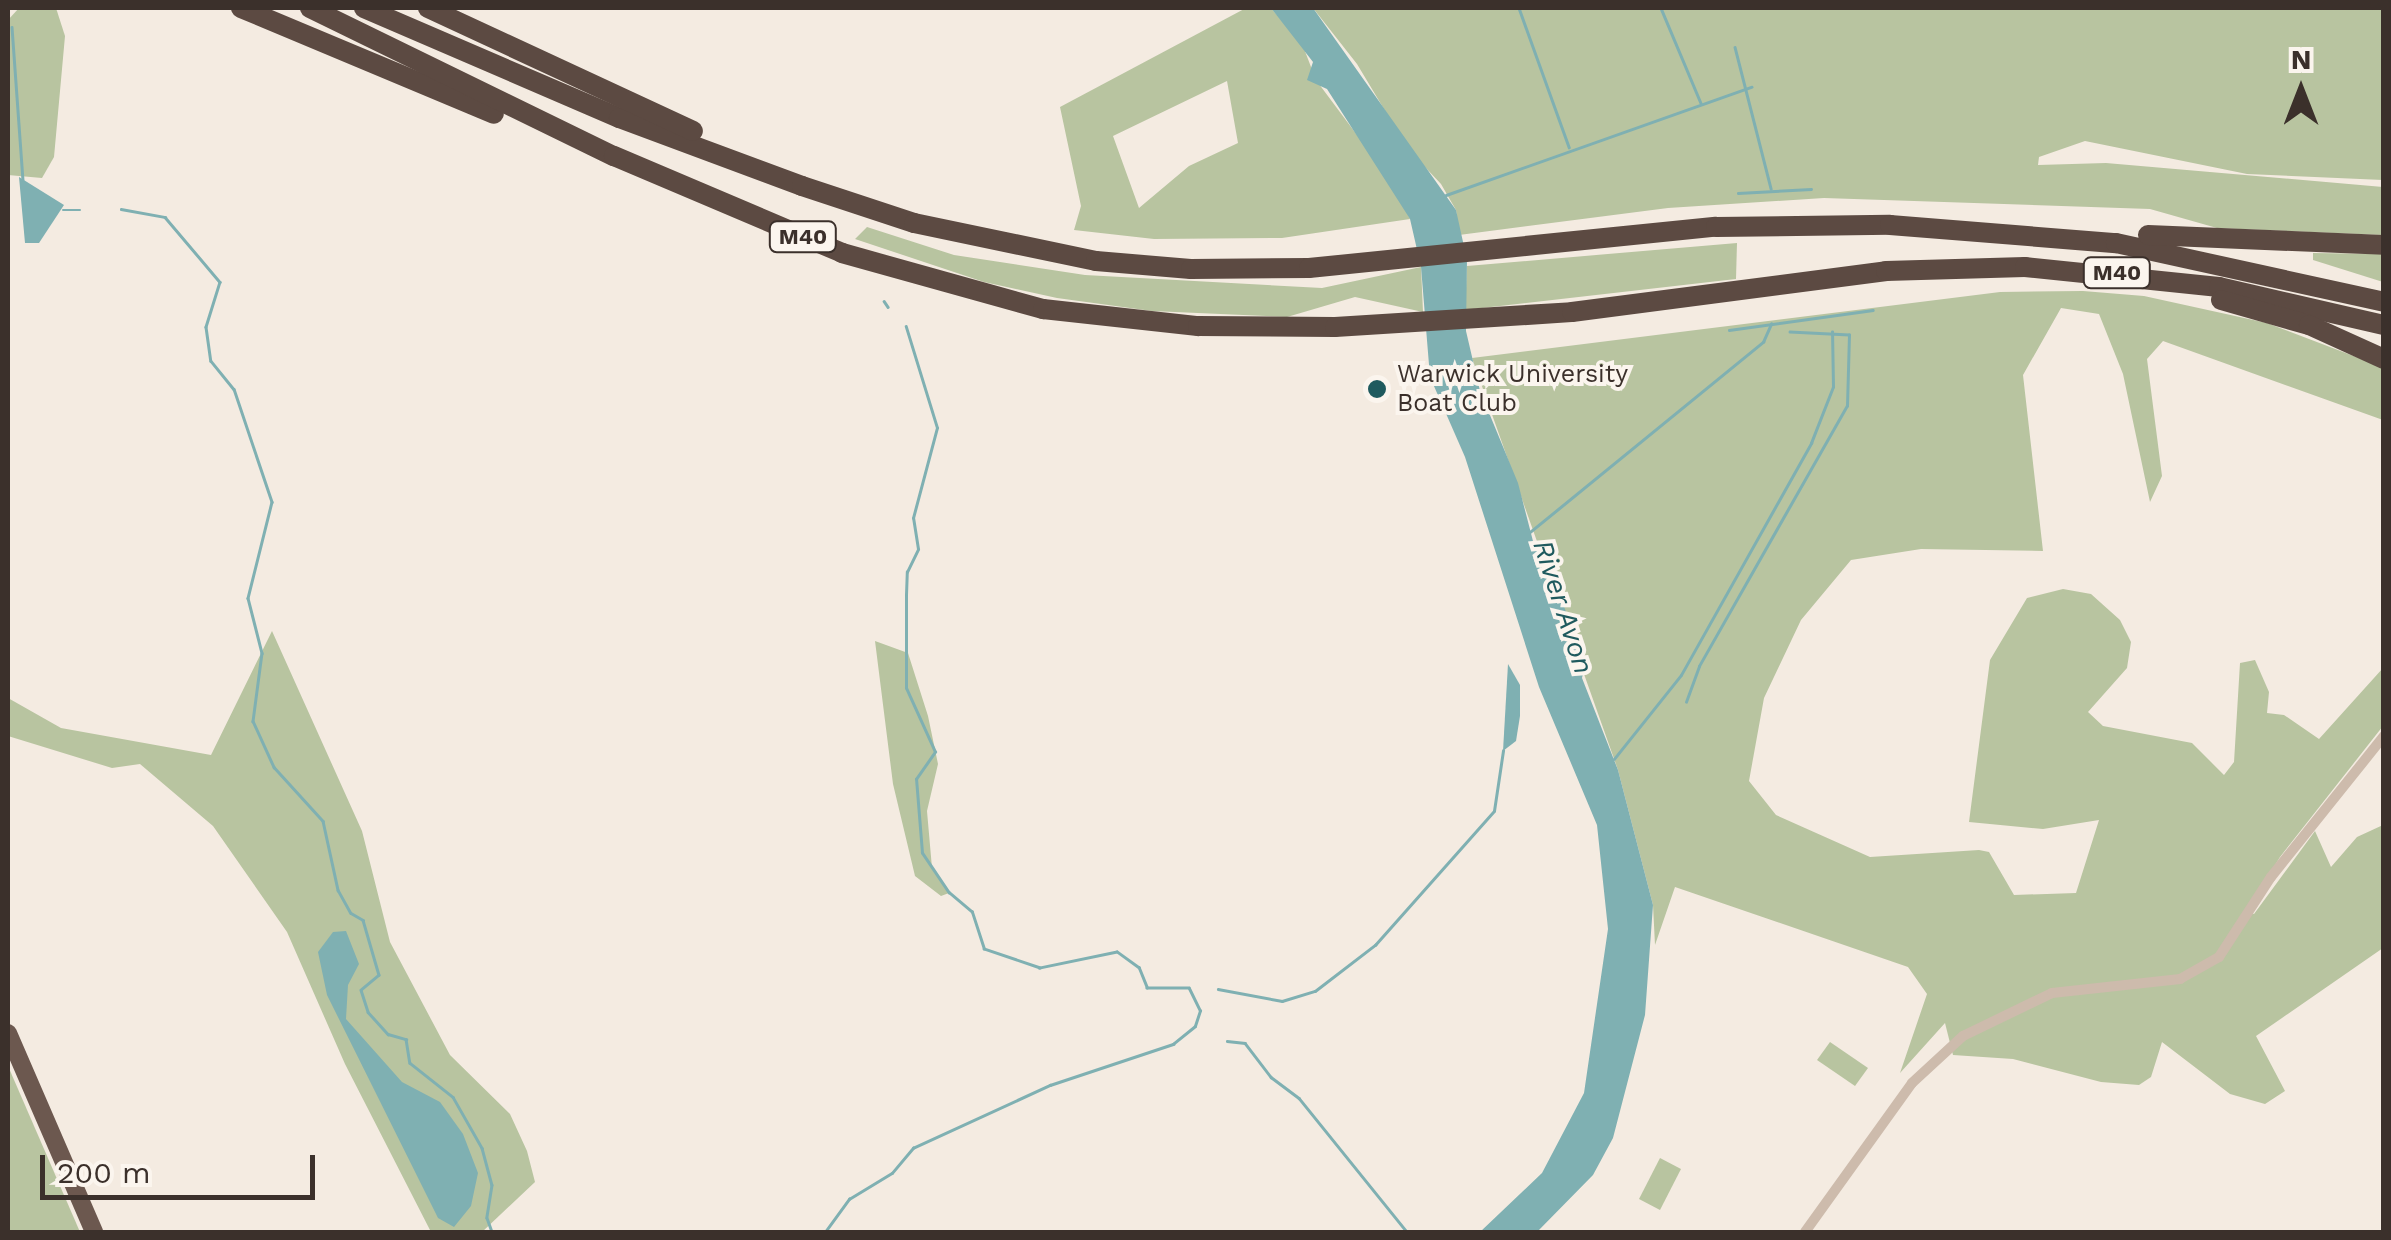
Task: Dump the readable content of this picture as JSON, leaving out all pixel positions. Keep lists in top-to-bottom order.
{
  "streets": {
    "highway": ["M40"]
  },
  "water": ["River Avon"],
  "places": ["Warwick University Boat Club"],
  "scale_bar": "200 m",
  "north": "top"
}
